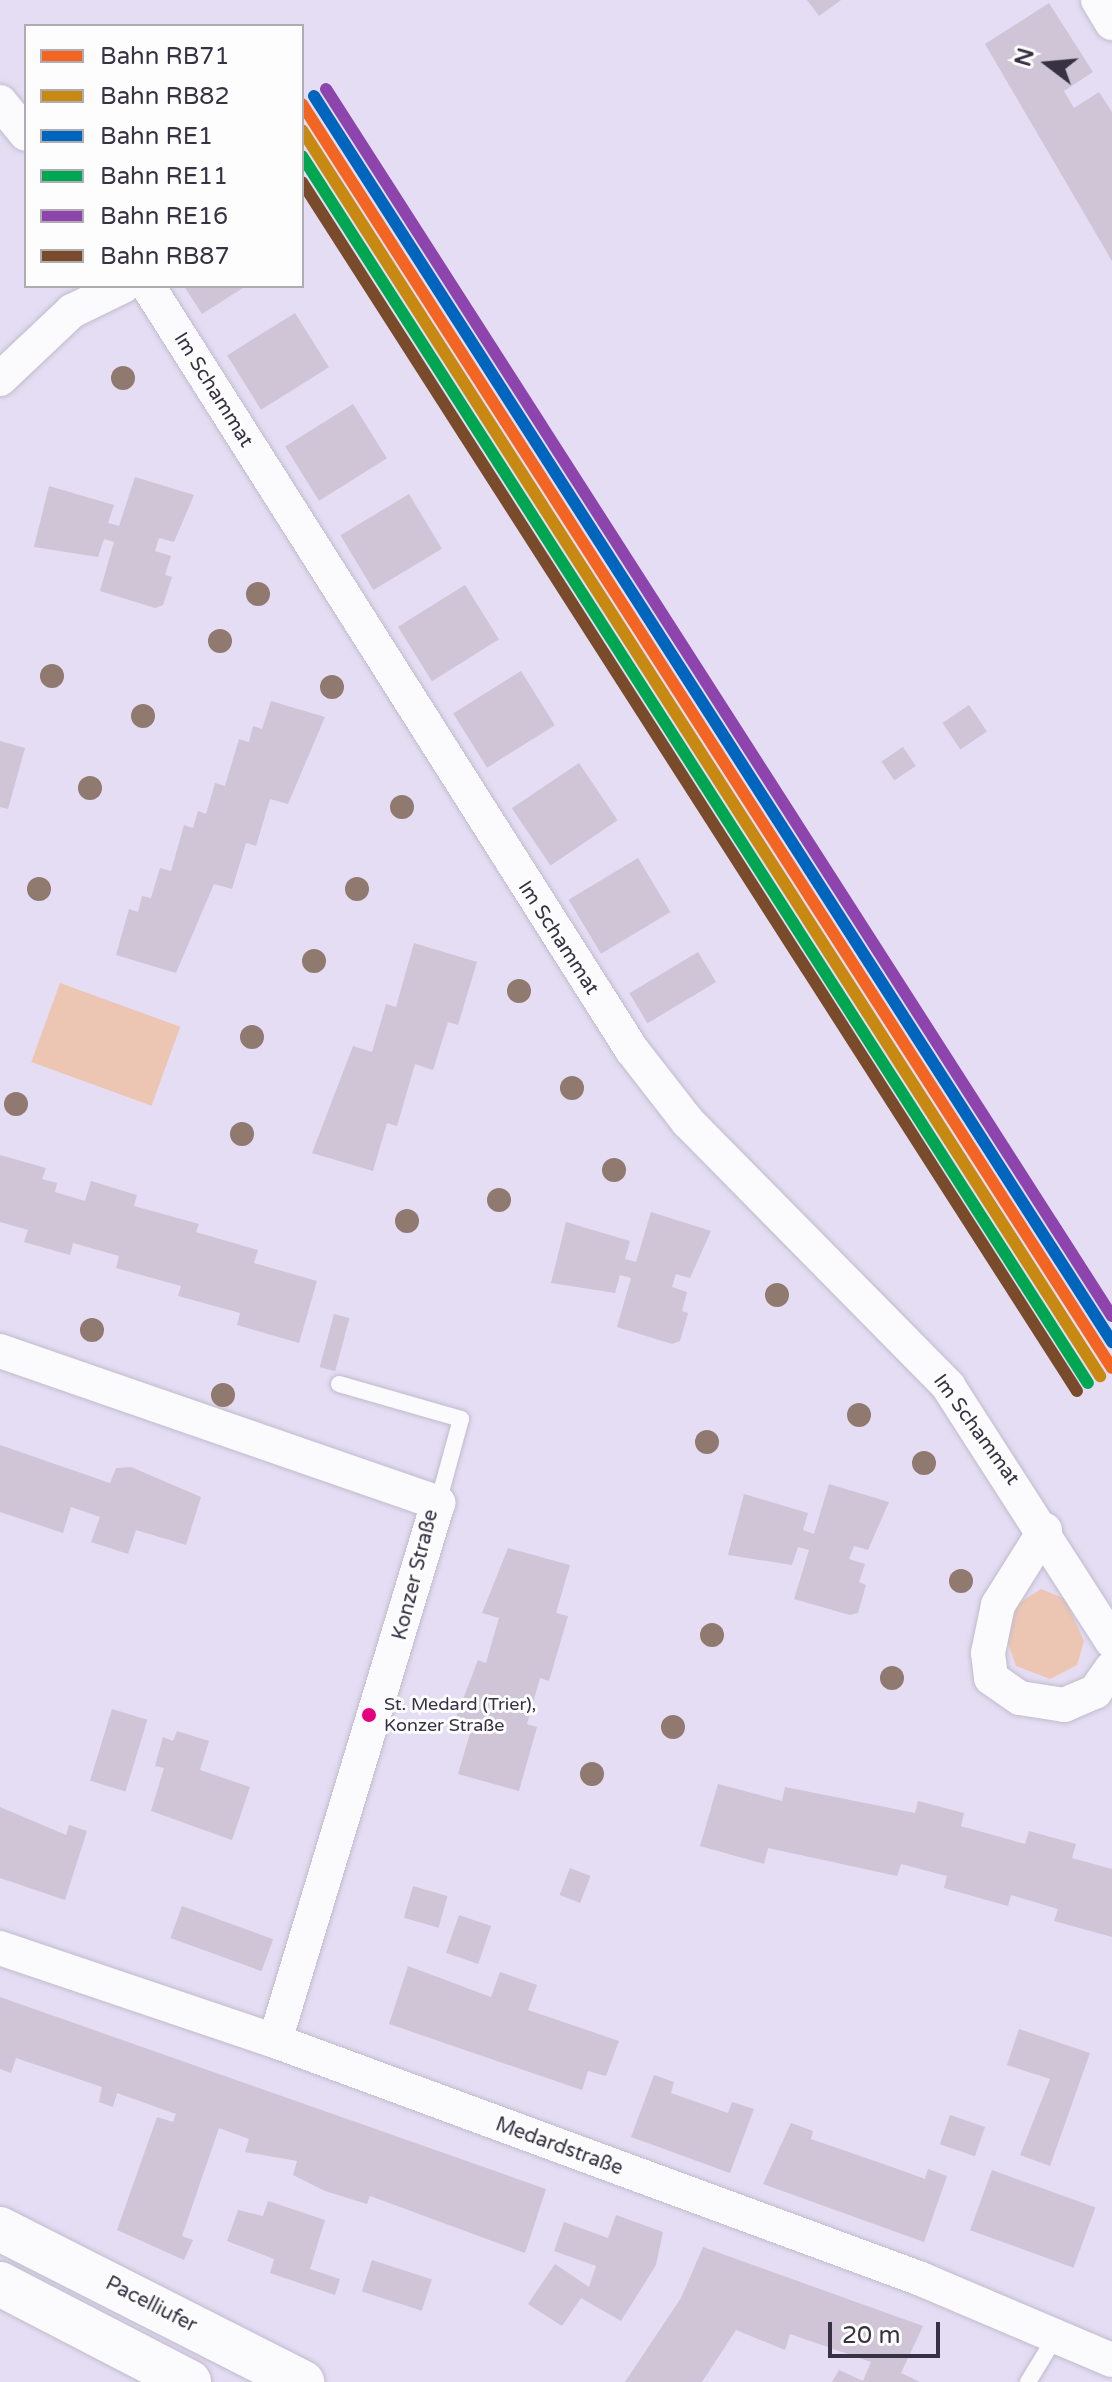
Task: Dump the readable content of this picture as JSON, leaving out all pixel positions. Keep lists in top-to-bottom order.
{
  "streets": {
    "main road": ["Pacelliufer"],
    "street": ["Im Schammat", "Konzer Straße", "Medardstraße"]
  },
  "crossings": [
    ["Konzer Straße", "Medardstraße"]
  ],
  "places": ["St. Medard (Trier), Konzer Straße"],
  "lines": [
    "rail line RE16",
    "rail line RE1",
    "rail line RB71",
    "rail line RB82",
    "rail line RE11",
    "rail line RB87"
  ],
  "legend": [
    "Bahn RB71",
    "Bahn RB82",
    "Bahn RE1",
    "Bahn RE11",
    "Bahn RE16",
    "Bahn RB87"
  ],
  "scale_bar": "20 m",
  "north": "left"
}
